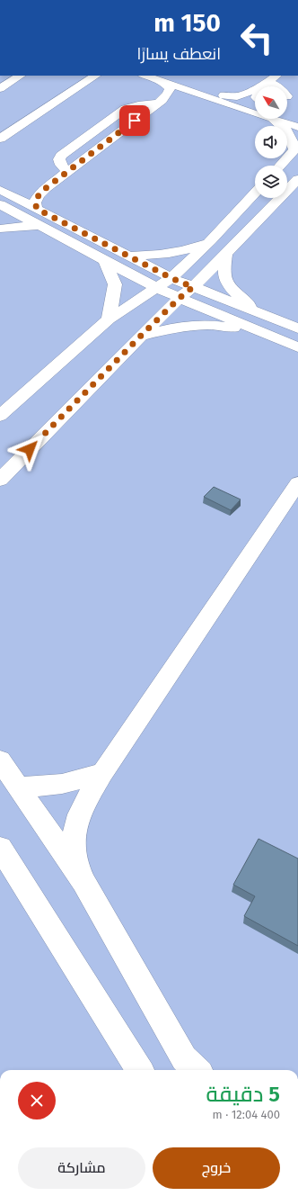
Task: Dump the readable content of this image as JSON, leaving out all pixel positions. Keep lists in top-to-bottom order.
{
  "north": "top left",
  "page": {
    "turn": ["150 m", "انعطف يسارًا"],
    "heading": ["5 دقيقة", "400 m · 12:04"],
    "buttons": ["خروج", "مشاركة"]
  }
}
